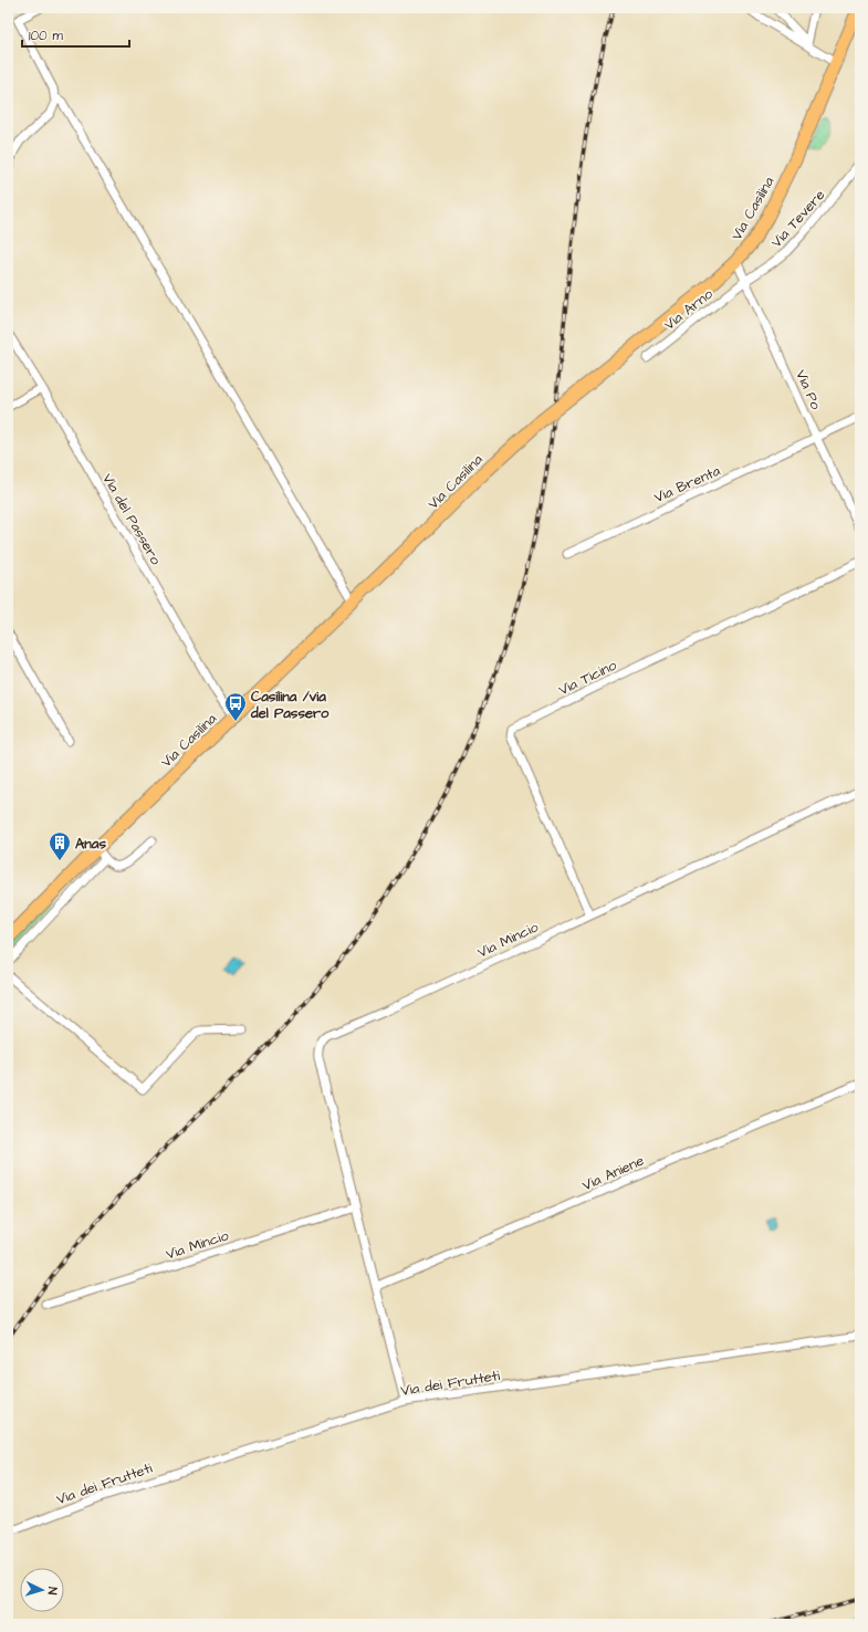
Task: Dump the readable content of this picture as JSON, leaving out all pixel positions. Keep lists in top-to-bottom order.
{
  "streets": {
    "main road": ["Via Casilina"],
    "street": [
      "Via Tevere",
      "Via Arno",
      "Via Po",
      "Via Brenta",
      "Via del Passero",
      "Via Ticino",
      "Via Mincio",
      "Via Aniene",
      "Via dei Frutteti"
    ]
  },
  "crossings": [
    ["Via Casilina", "Via Po"],
    ["Via Casilina", "Via del Passero"],
    ["Via Tevere", "Via Arno"],
    ["Via Tevere", "Via Po"],
    ["Via Arno", "Via Po"],
    ["Via Po", "Via Brenta"],
    ["Via Ticino", "Via Mincio"],
    ["Via Mincio", "Via Aniene"],
    ["Via Mincio", "Via dei Frutteti"]
  ],
  "places": {
    "bus stop": ["Casilina /via del Passero"],
    "building": ["Anas"]
  },
  "scale_bar": "100 m",
  "north": "right"
}
